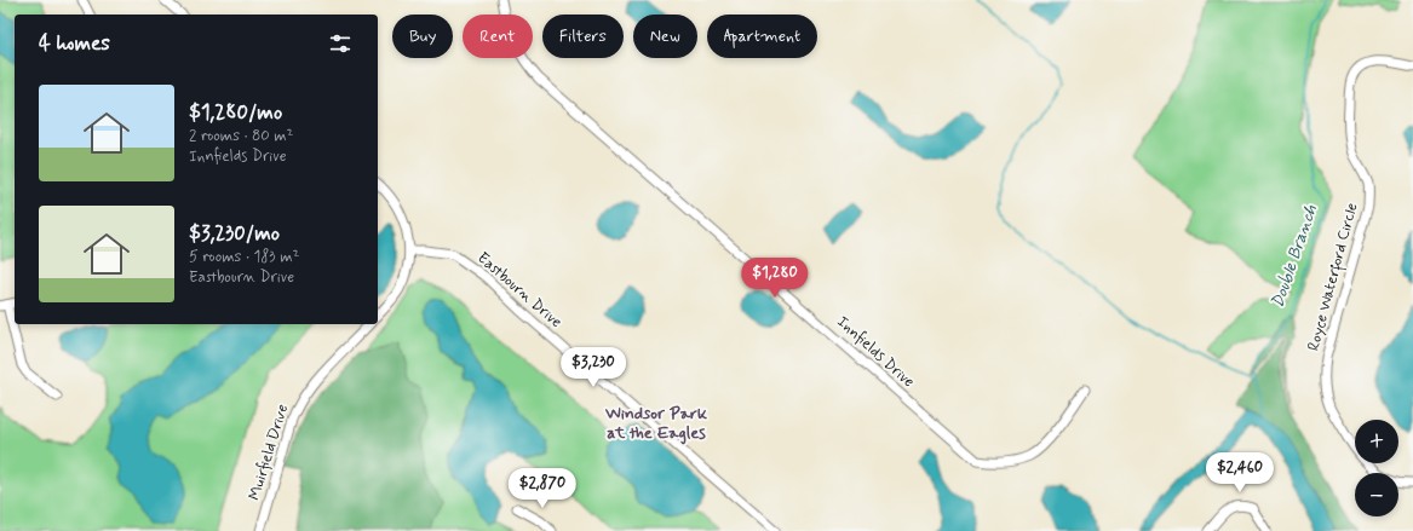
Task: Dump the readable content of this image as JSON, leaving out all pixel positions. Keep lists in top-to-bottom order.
{
  "streets": {
    "street": [
      "Royce Waterford Circle",
      "Eastbourn Drive",
      "Innfields Drive",
      "Muirfield Drive"
    ]
  },
  "districts": ["Windsor Park at the Eagles"],
  "water": ["Double Branch"],
  "page": {
    "chip": [
      "Buy",
      "Rent",
      "Filters",
      "New",
      "Apartment"
    ],
    "heading": "4 homes",
    "list": [
      {
        "name": "$1,280/mo",
        "note": "2 rooms · 80 m² · Innfields Drive"
      },
      {
        "name": "$3,230/mo",
        "note": "5 rooms · 183 m² · Eastbourn Drive"
      }
    ],
    "price": [
      "$1,280",
      "$3,230",
      "$2,460",
      "$2,870"
    ],
    "map_buttons": ["+", "−"]
  }
}
